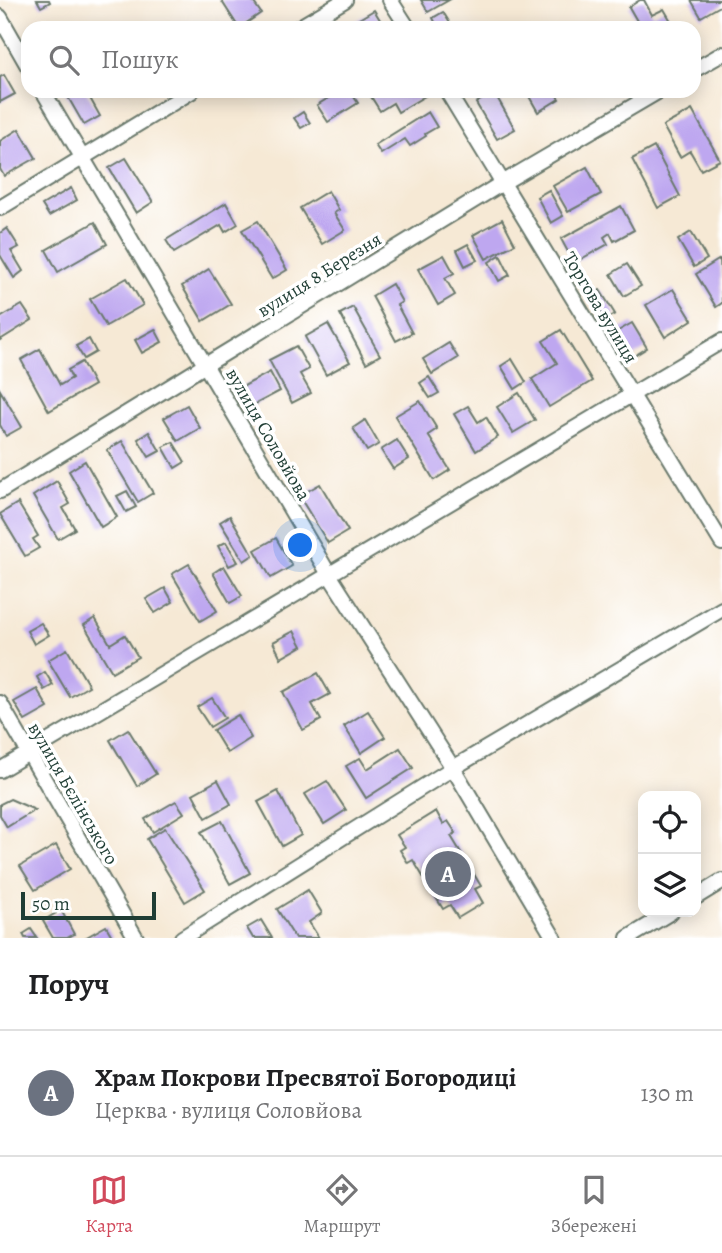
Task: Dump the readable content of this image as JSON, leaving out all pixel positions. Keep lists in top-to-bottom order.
{
  "streets": {
    "street": [
      "вулиця 8 Березня",
      "Торгова вулиця",
      "вулиця Соловйова",
      "вулиця Бєлінського"
    ]
  },
  "crossings": [
    ["вулиця 8 Березня", "Торгова вулиця"],
    ["вулиця 8 Березня", "вулиця Соловйова"]
  ],
  "scale_bar": "50 m",
  "page": {
    "search": "Пошук",
    "pins": "A",
    "scale": "50 m",
    "heading": "Поруч",
    "list": [
      {
        "mark": "A",
        "name": "Храм Покрови Пресвятої Богородиці",
        "note": "Церква · вулиця Соловйова",
        "value": "130 m"
      }
    ],
    "nav": ["Карта", "Маршрут", "Збережені"]
  }
}
